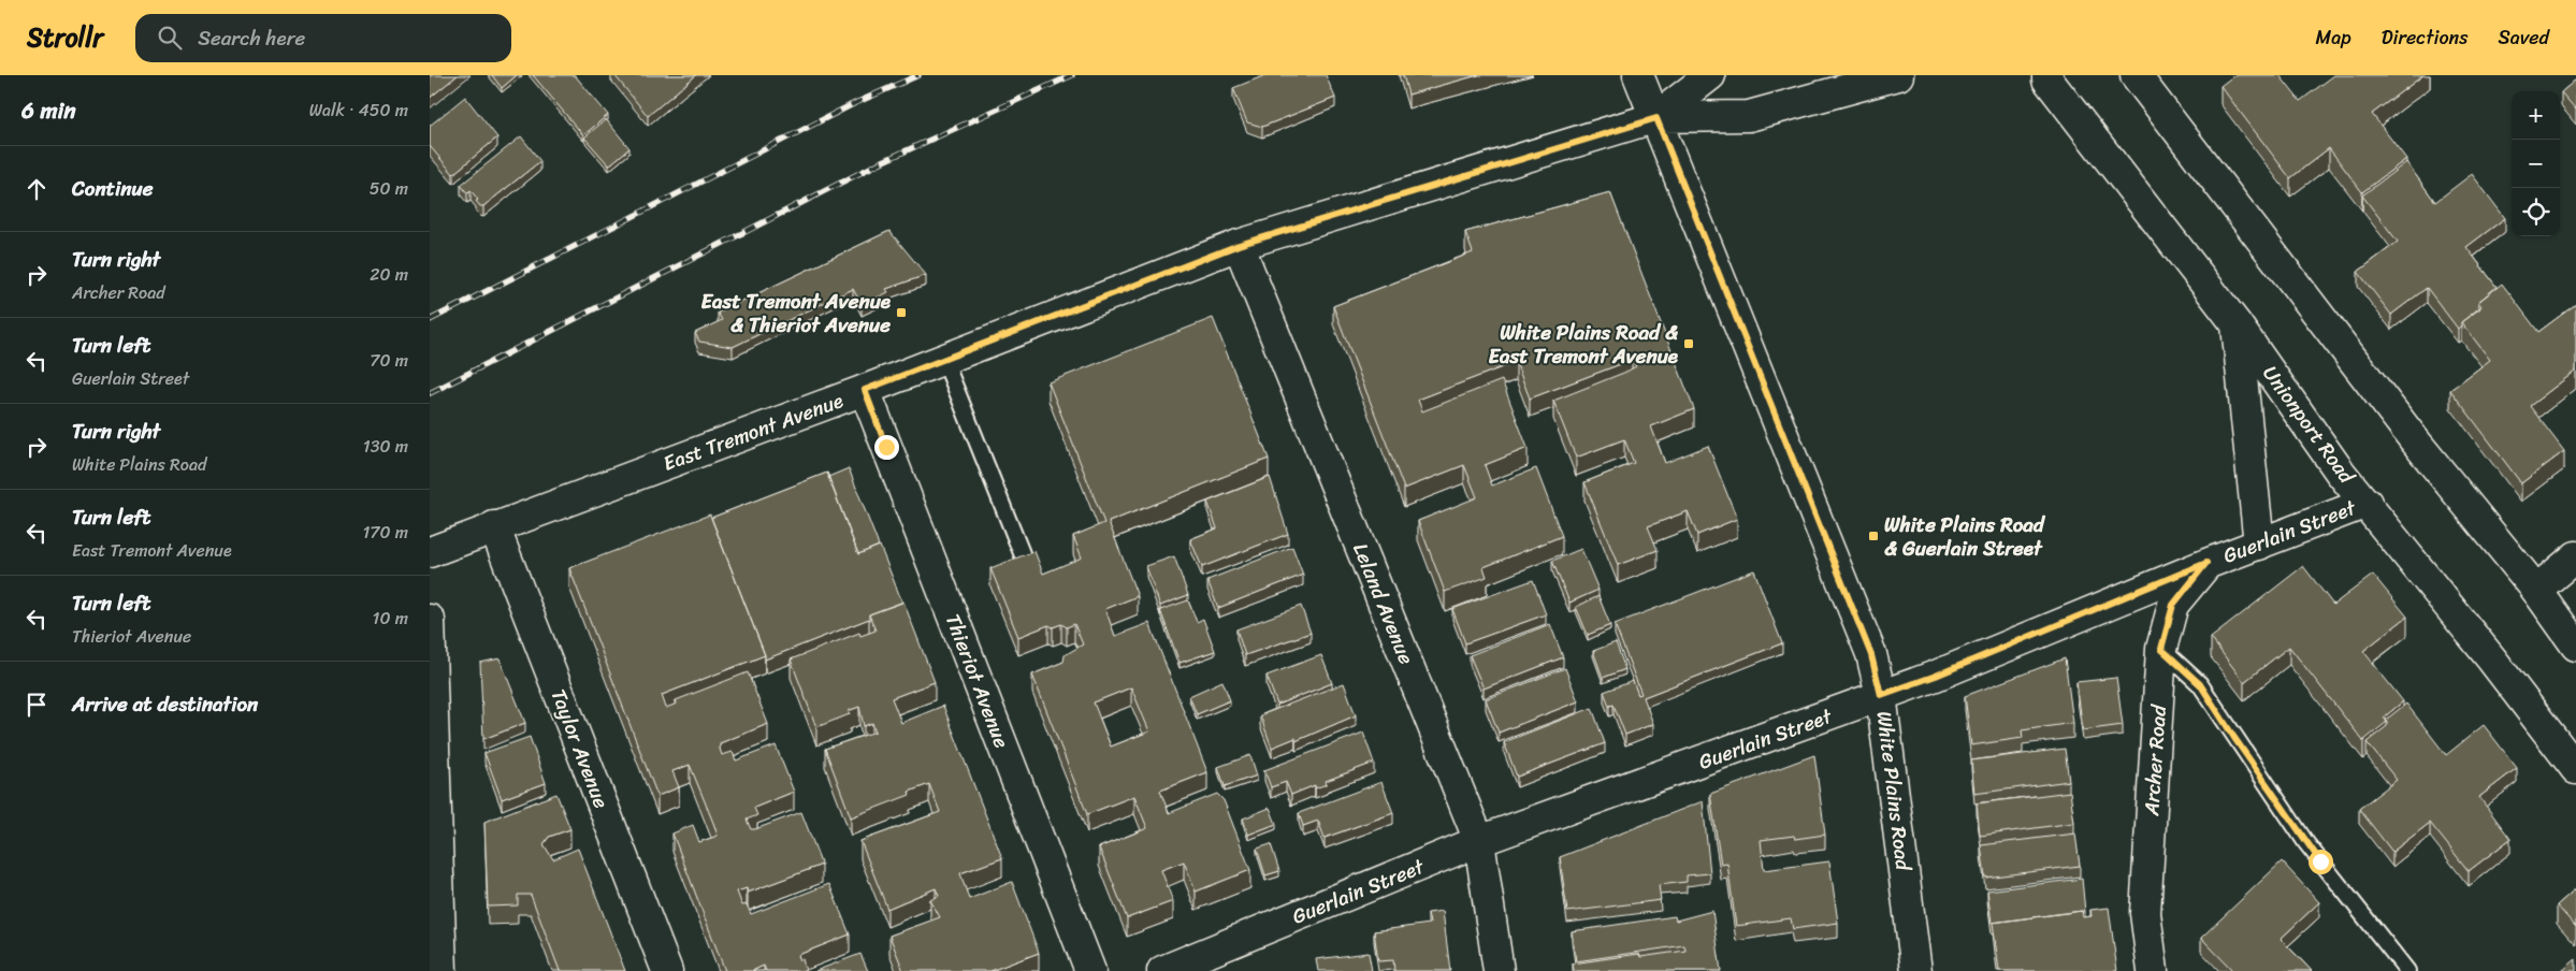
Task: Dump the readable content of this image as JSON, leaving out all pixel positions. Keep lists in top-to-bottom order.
{
  "streets": {
    "street": [
      "Unionport Road",
      "East Tremont Avenue",
      "Guerlain Street",
      "Leland Avenue",
      "Thieriot Avenue",
      "Taylor Avenue",
      "Archer Road",
      "White Plains Road"
    ]
  },
  "crossings": [
    ["Unionport Road", "Guerlain Street"],
    ["East Tremont Avenue", "Leland Avenue"],
    ["East Tremont Avenue", "Thieriot Avenue"],
    ["East Tremont Avenue", "Taylor Avenue"],
    ["East Tremont Avenue", "White Plains Road"],
    ["Guerlain Street", "Leland Avenue"],
    ["Guerlain Street", "Archer Road"],
    ["Guerlain Street", "White Plains Road"]
  ],
  "places": {
    "transit": ["East Tremont Avenue & Thieriot Avenue", "White Plains Road & East Tremont Avenue", "White Plains Road & Guerlain Street"]
  },
  "page": {
    "header": "Strollr",
    "search": "Search here",
    "nav": ["Map", "Directions", "Saved"],
    "heading": ["6 min", "Walk · 450 m"],
    "map_buttons": ["+", "−"],
    "list": [
      ["Continue", "50 m"],
      ["Turn right", "Archer Road", "20 m"],
      ["Turn left", "Guerlain Street", "70 m"],
      ["Turn right", "White Plains Road", "130 m"],
      ["Turn left", "East Tremont Avenue", "170 m"],
      ["Turn left", "Thieriot Avenue", "10 m"],
      "Arrive at destination"
    ]
  }
}
